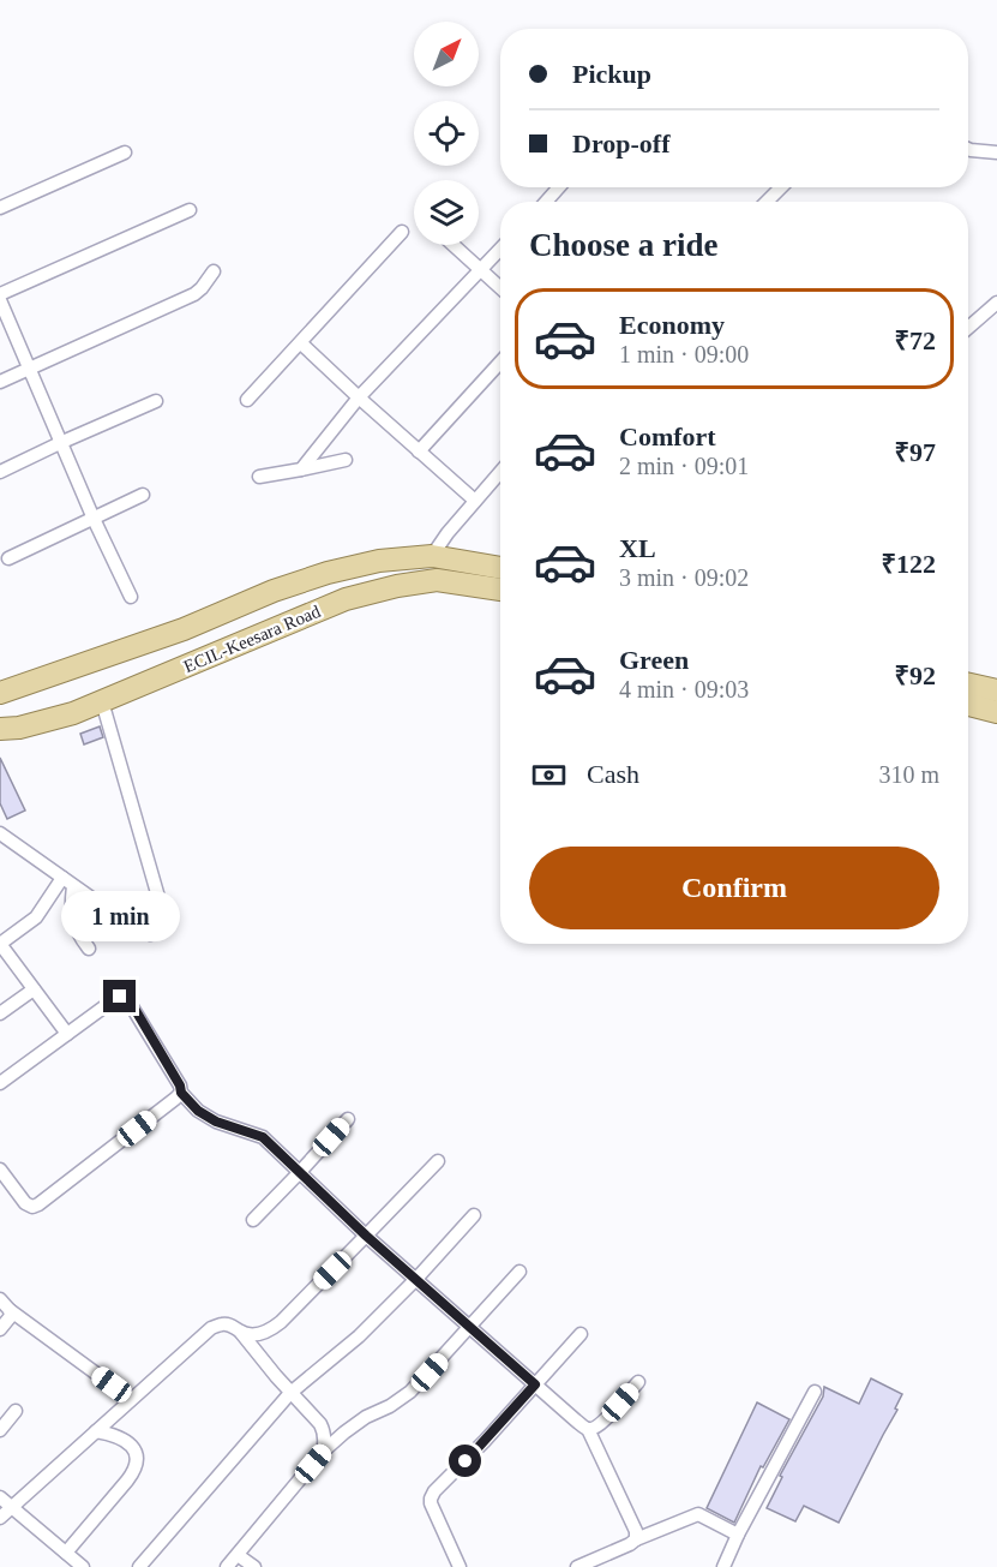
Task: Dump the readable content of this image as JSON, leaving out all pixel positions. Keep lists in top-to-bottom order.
{
  "streets": {
    "main road": ["ECIL-Keesara Road"]
  },
  "north": "top right",
  "page": {
    "banner": ["Pickup", "Drop-off"],
    "heading": "Choose a ride",
    "list": [
      {
        "name": "Economy",
        "note": "1 min · 09:00",
        "value": "₹72"
      },
      {
        "name": "Comfort",
        "note": "2 min · 09:01",
        "value": "₹97"
      },
      {
        "name": "XL",
        "note": "3 min · 09:02",
        "value": "₹122"
      },
      {
        "name": "Green",
        "note": "4 min · 09:03",
        "value": "₹92"
      }
    ],
    "pay": ["Cash", "310 m"],
    "buttons": "Confirm",
    "bubble": "1 min"
  }
}
